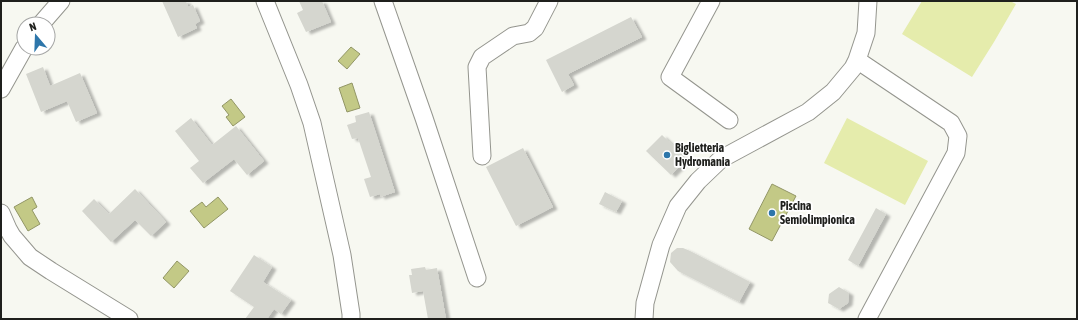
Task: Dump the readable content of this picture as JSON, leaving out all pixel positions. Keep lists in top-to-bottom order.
{
  "places": ["Biglietteria Hydromania", "Piscina Semiolimpionica"],
  "north": "top"
}
